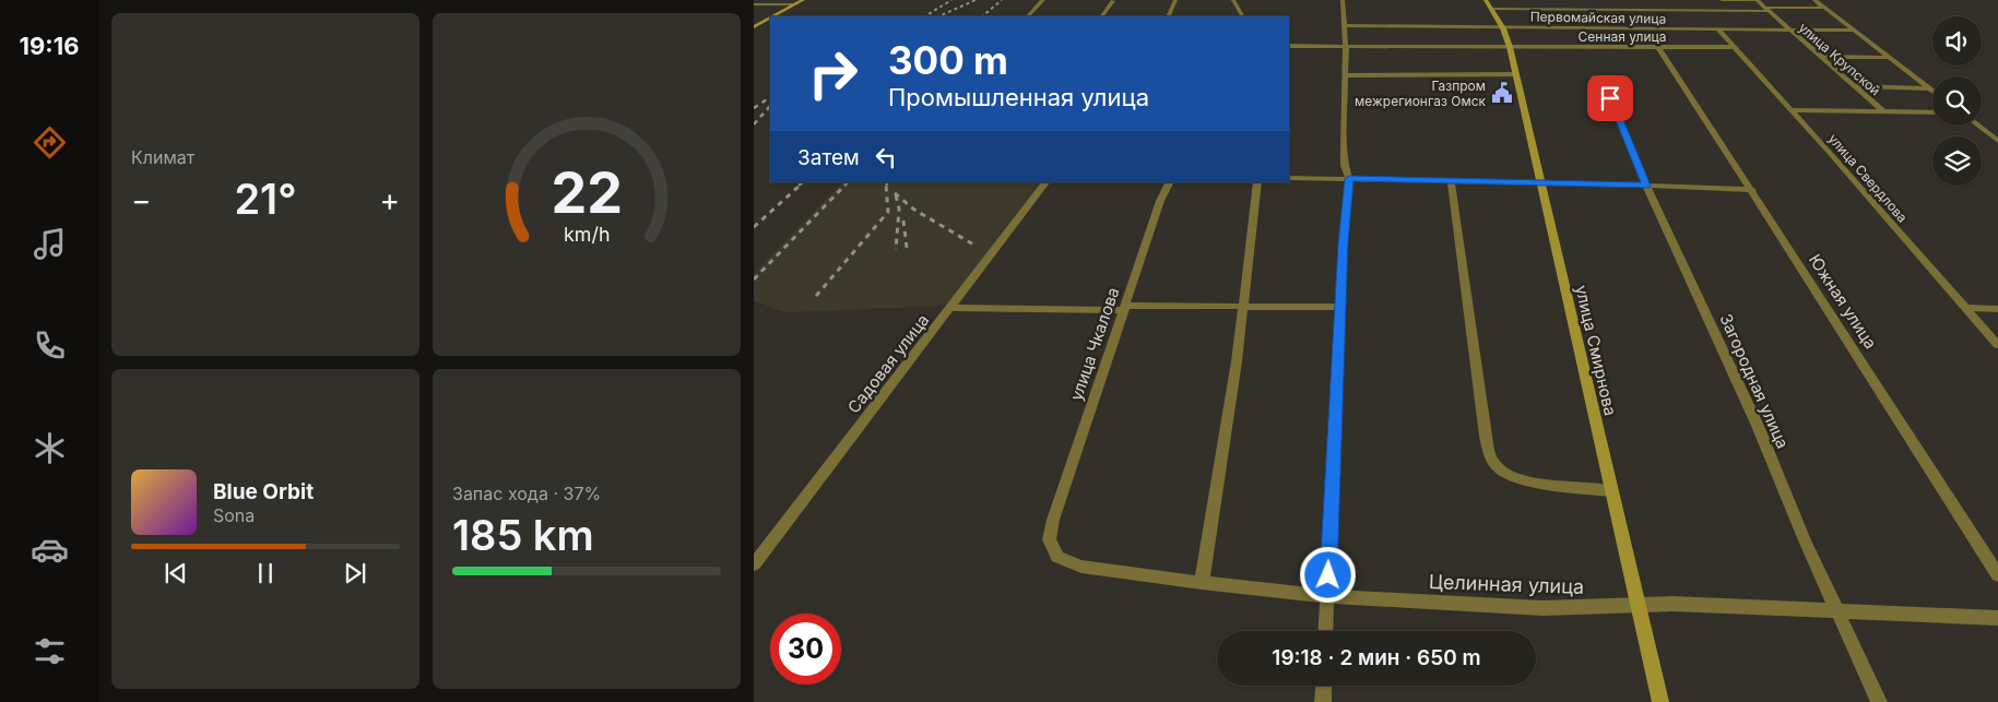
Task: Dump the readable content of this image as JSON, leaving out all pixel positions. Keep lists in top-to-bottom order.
{
  "streets": {
    "street": [
      "Первомайская улица",
      "Сенная улица",
      "улица Крупской",
      "улица Свердлова",
      "Южная улица",
      "улица Чкалова",
      "улица Смирнова",
      "Садовая улица",
      "Загородная улица",
      "Целинная улица"
    ]
  },
  "crossings": [
    ["Первомайская улица", "улица Крупской"],
    ["Первомайская улица", "улица Свердлова"],
    ["Первомайская улица", "улица Смирнова"],
    ["Сенная улица", "улица Свердлова"],
    ["Сенная улица", "Южная улица"],
    ["Сенная улица", "улица Смирнова"],
    ["улица Крупской", "улица Смирнова"],
    ["улица Чкалова", "Целинная улица"],
    ["улица Смирнова", "Целинная улица"],
    ["Загородная улица", "Целинная улица"]
  ],
  "places": {
    "public building": ["Газпром межрегионгаз Омск"]
  },
  "page": {
    "tabs": "19:16",
    "tile": [
      "Климат",
      ["Запас хода · 37%", "185 km"]
    ],
    "turn": ["300 m", "Промышленная улица"],
    "then": "Затем",
    "heat": ["−", "21°", "+"],
    "song": ["Blue Orbit", "Sona"],
    "limit": "30",
    "trip": "19:18 · 2 мин · 650 m",
    "gauge": ["22", "km/h"]
  }
}
